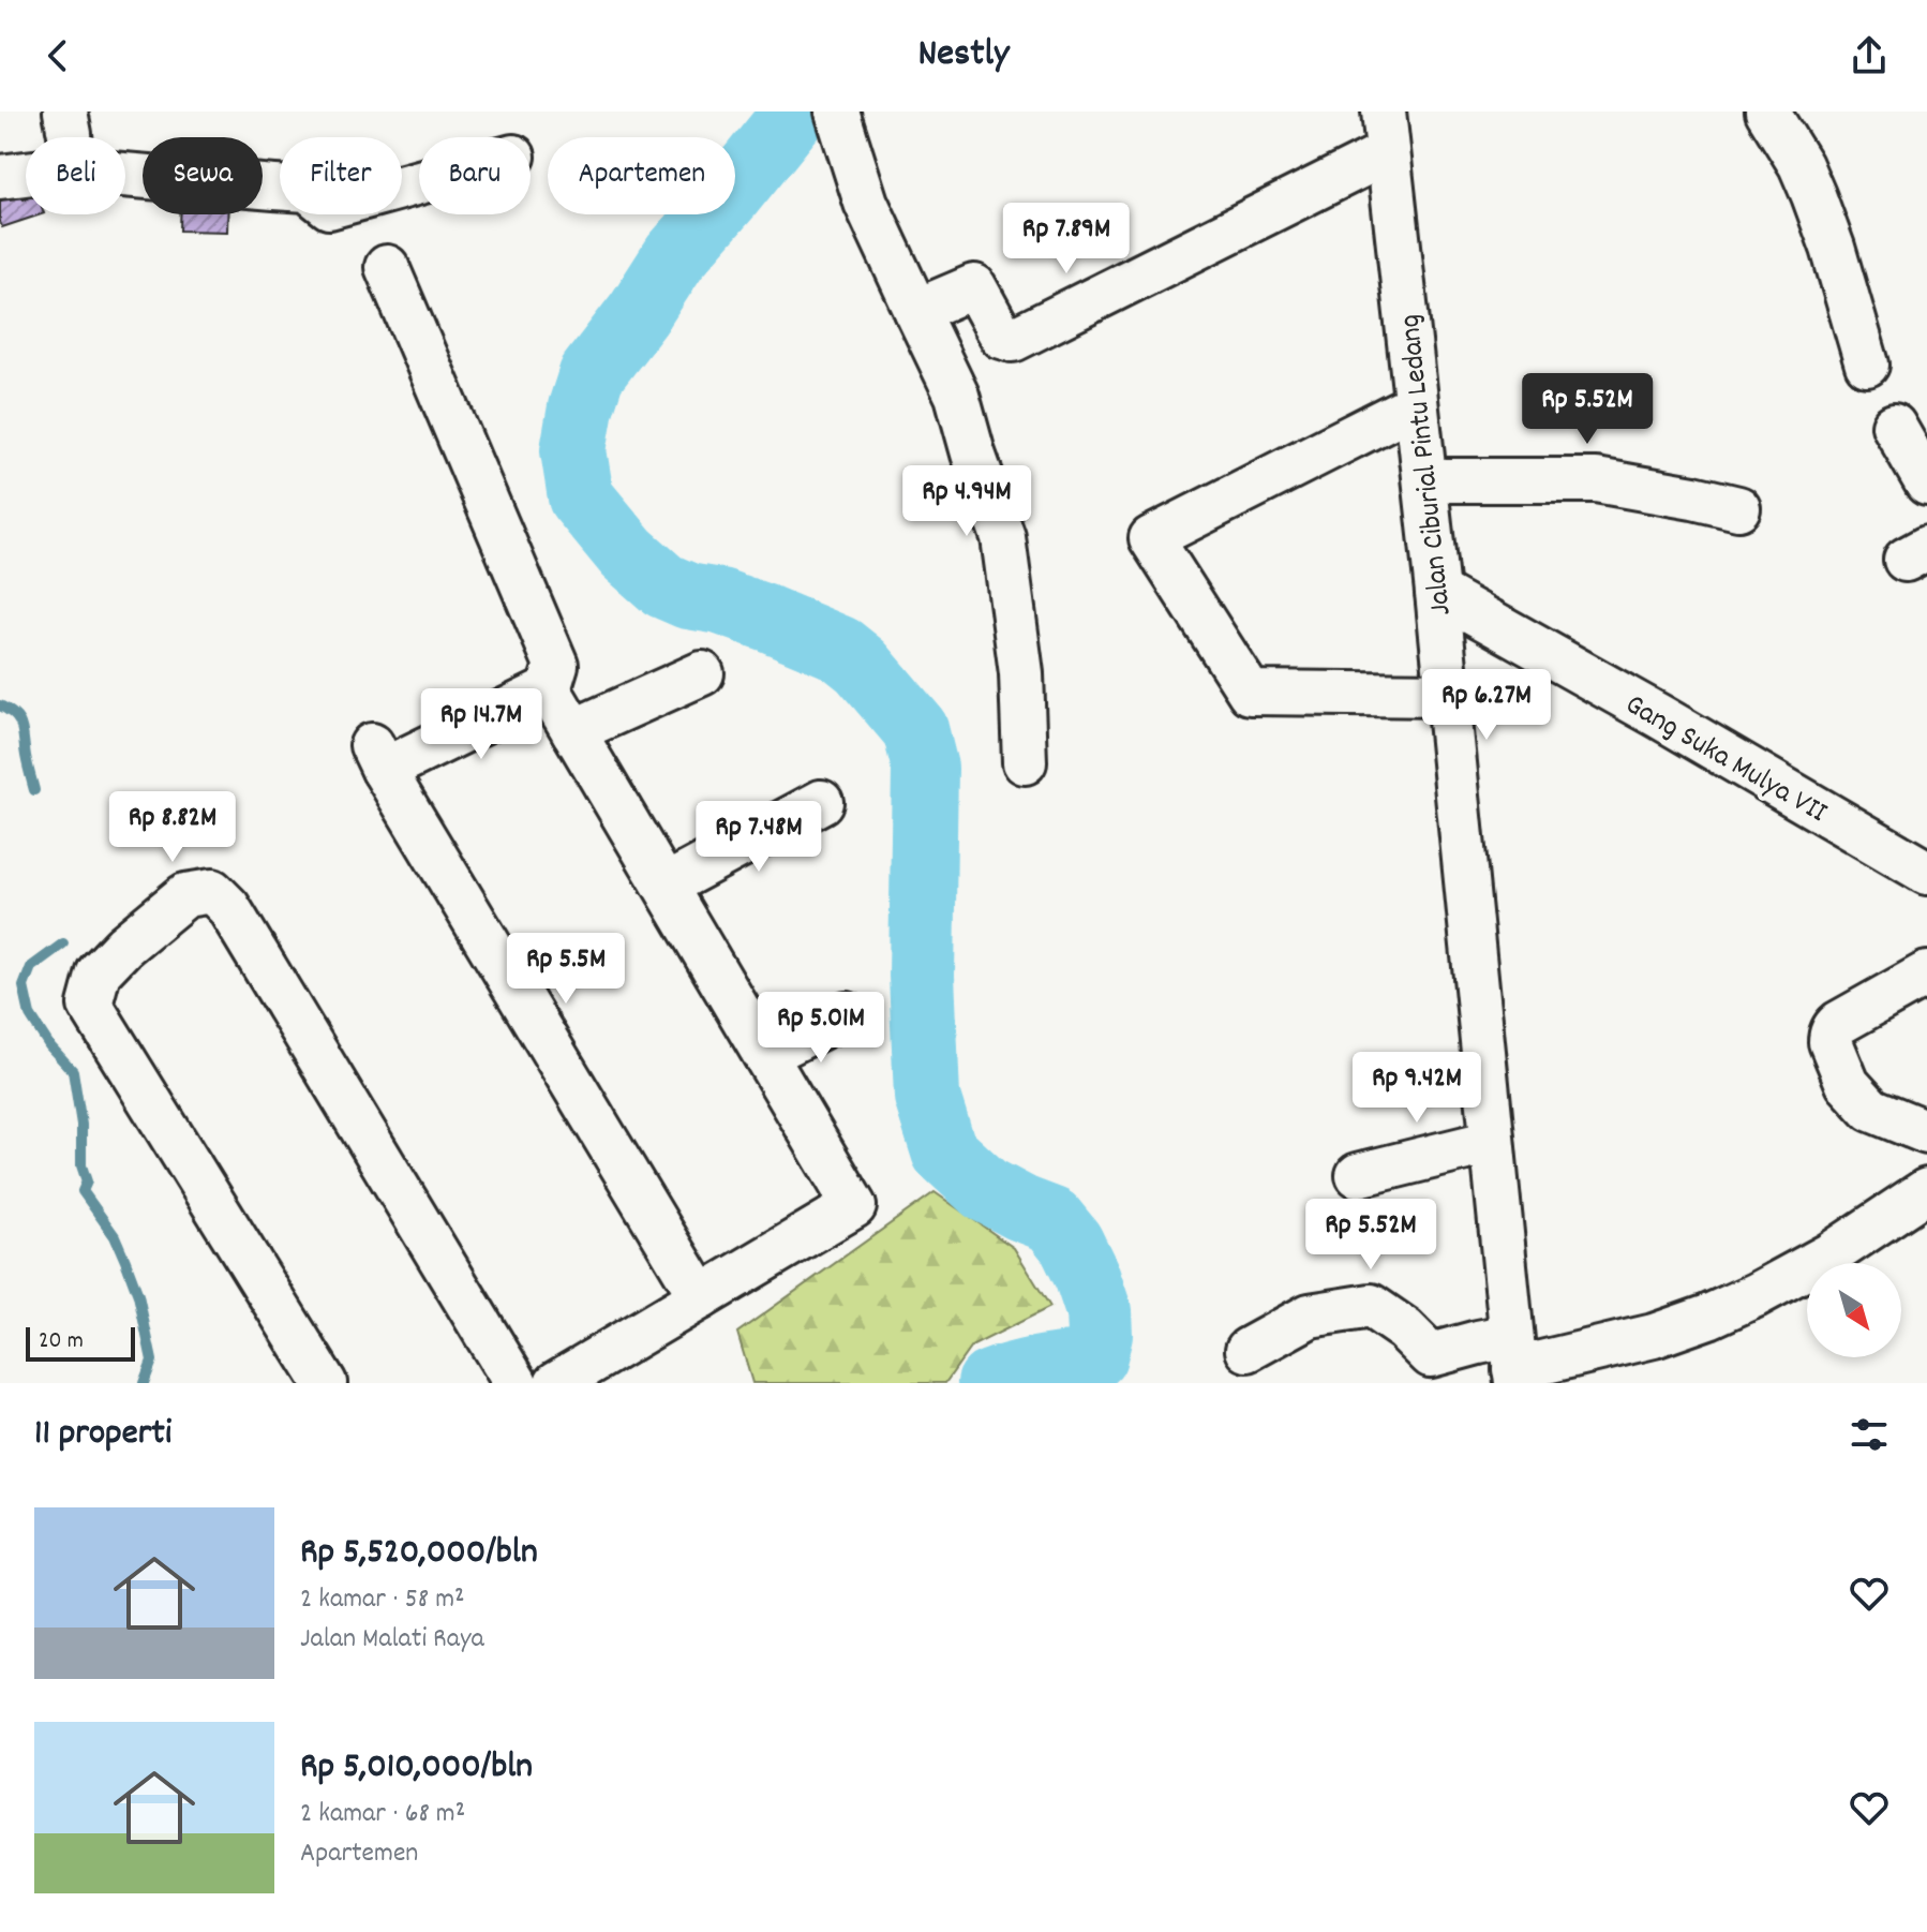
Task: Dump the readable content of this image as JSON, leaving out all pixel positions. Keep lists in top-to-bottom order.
{
  "streets": {
    "street": ["Jalan Ciburial Pintu Ledang", "Gang Suka Mulya VII"]
  },
  "crossings": [
    ["Jalan Ciburial Pintu Ledang", "Gang Suka Mulya VII"]
  ],
  "scale_bar": "20 m",
  "north": "bottom right",
  "page": {
    "header": "Nestly",
    "chip": [
      "Beli",
      "Sewa",
      "Filter",
      "Baru",
      "Apartemen"
    ],
    "price": [
      "Rp 7.89M",
      "Rp 5.52M",
      "Rp 4.94M",
      "Rp 6.27M",
      "Rp 14.7M",
      "Rp 8.82M",
      "Rp 7.48M",
      "Rp 5.5M",
      "Rp 5.01M",
      "Rp 9.42M",
      "Rp 5.52M"
    ],
    "scale": "20 m",
    "heading": "11 properti",
    "list": [
      {
        "name": "Rp 5,520,000/bln",
        "note": "2 kamar · 58 m² · Jalan Malati Raya"
      },
      {
        "name": "Rp 5,010,000/bln",
        "note": "2 kamar · 68 m² · Apartemen"
      }
    ]
  }
}
